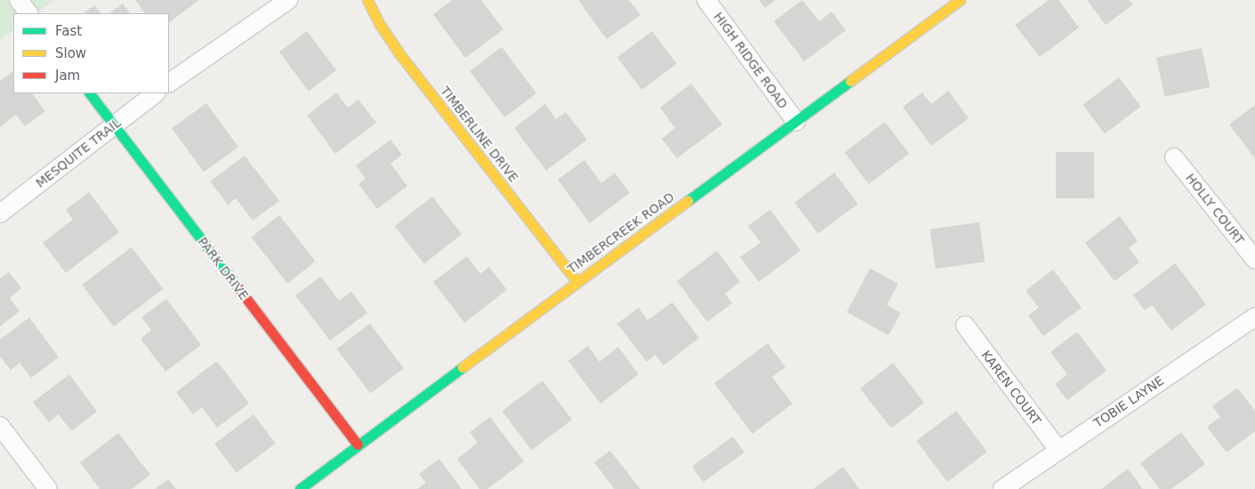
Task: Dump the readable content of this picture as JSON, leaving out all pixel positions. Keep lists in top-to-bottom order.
{
  "streets": {
    "street": [
      "HIGH RIDGE ROAD",
      "TIMBERLINE DRIVE",
      "MESQUITE TRAIL",
      "HOLLY COURT",
      "TIMBERCREEK ROAD",
      "PARK DRIVE",
      "KAREN COURT",
      "TOBIE LAYNE"
    ]
  },
  "crossings": [
    ["HIGH RIDGE ROAD", "TIMBERCREEK ROAD"],
    ["TIMBERLINE DRIVE", "TIMBERCREEK ROAD"],
    ["MESQUITE TRAIL", "PARK DRIVE"],
    ["TIMBERCREEK ROAD", "PARK DRIVE"],
    ["KAREN COURT", "TOBIE LAYNE"]
  ],
  "legend": ["Fast", "Slow", "Jam"]
}
